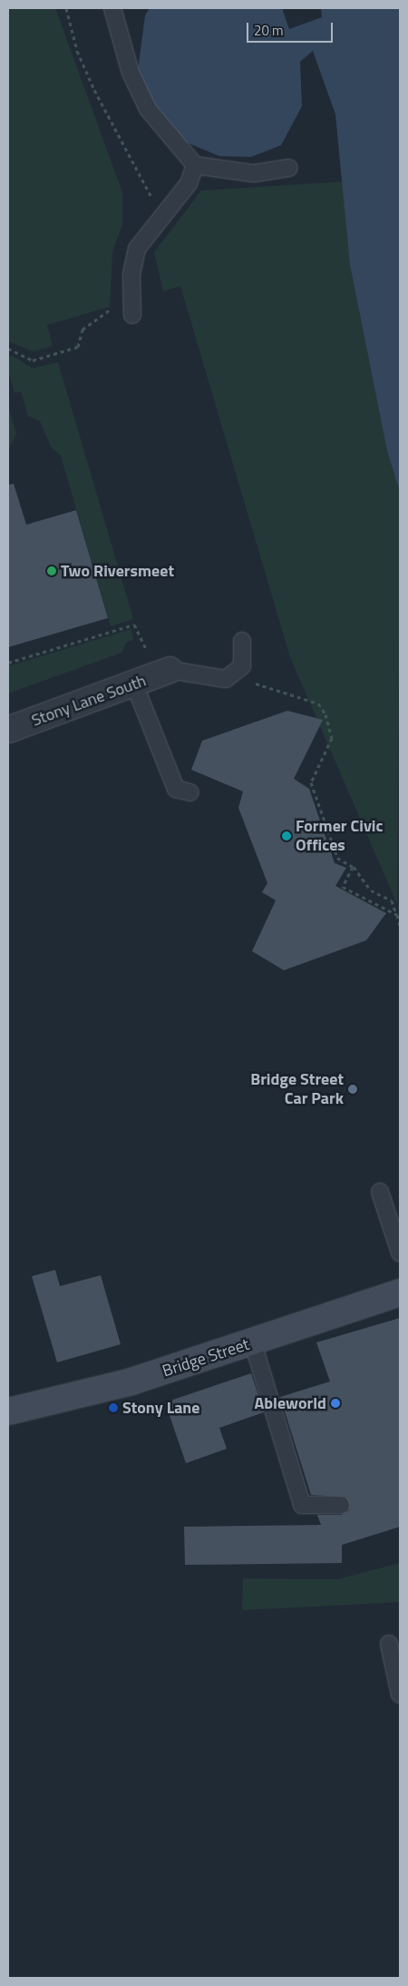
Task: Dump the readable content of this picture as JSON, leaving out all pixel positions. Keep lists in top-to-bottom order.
{
  "streets": {
    "street": ["Stony Lane South", "Bridge Street"]
  },
  "places": [
    "Two Riversmeet",
    "Former Civic Offices",
    "Bridge Street Car Park",
    "Ableworld",
    "Stony Lane"
  ],
  "scale_bar": "20 m"
}
